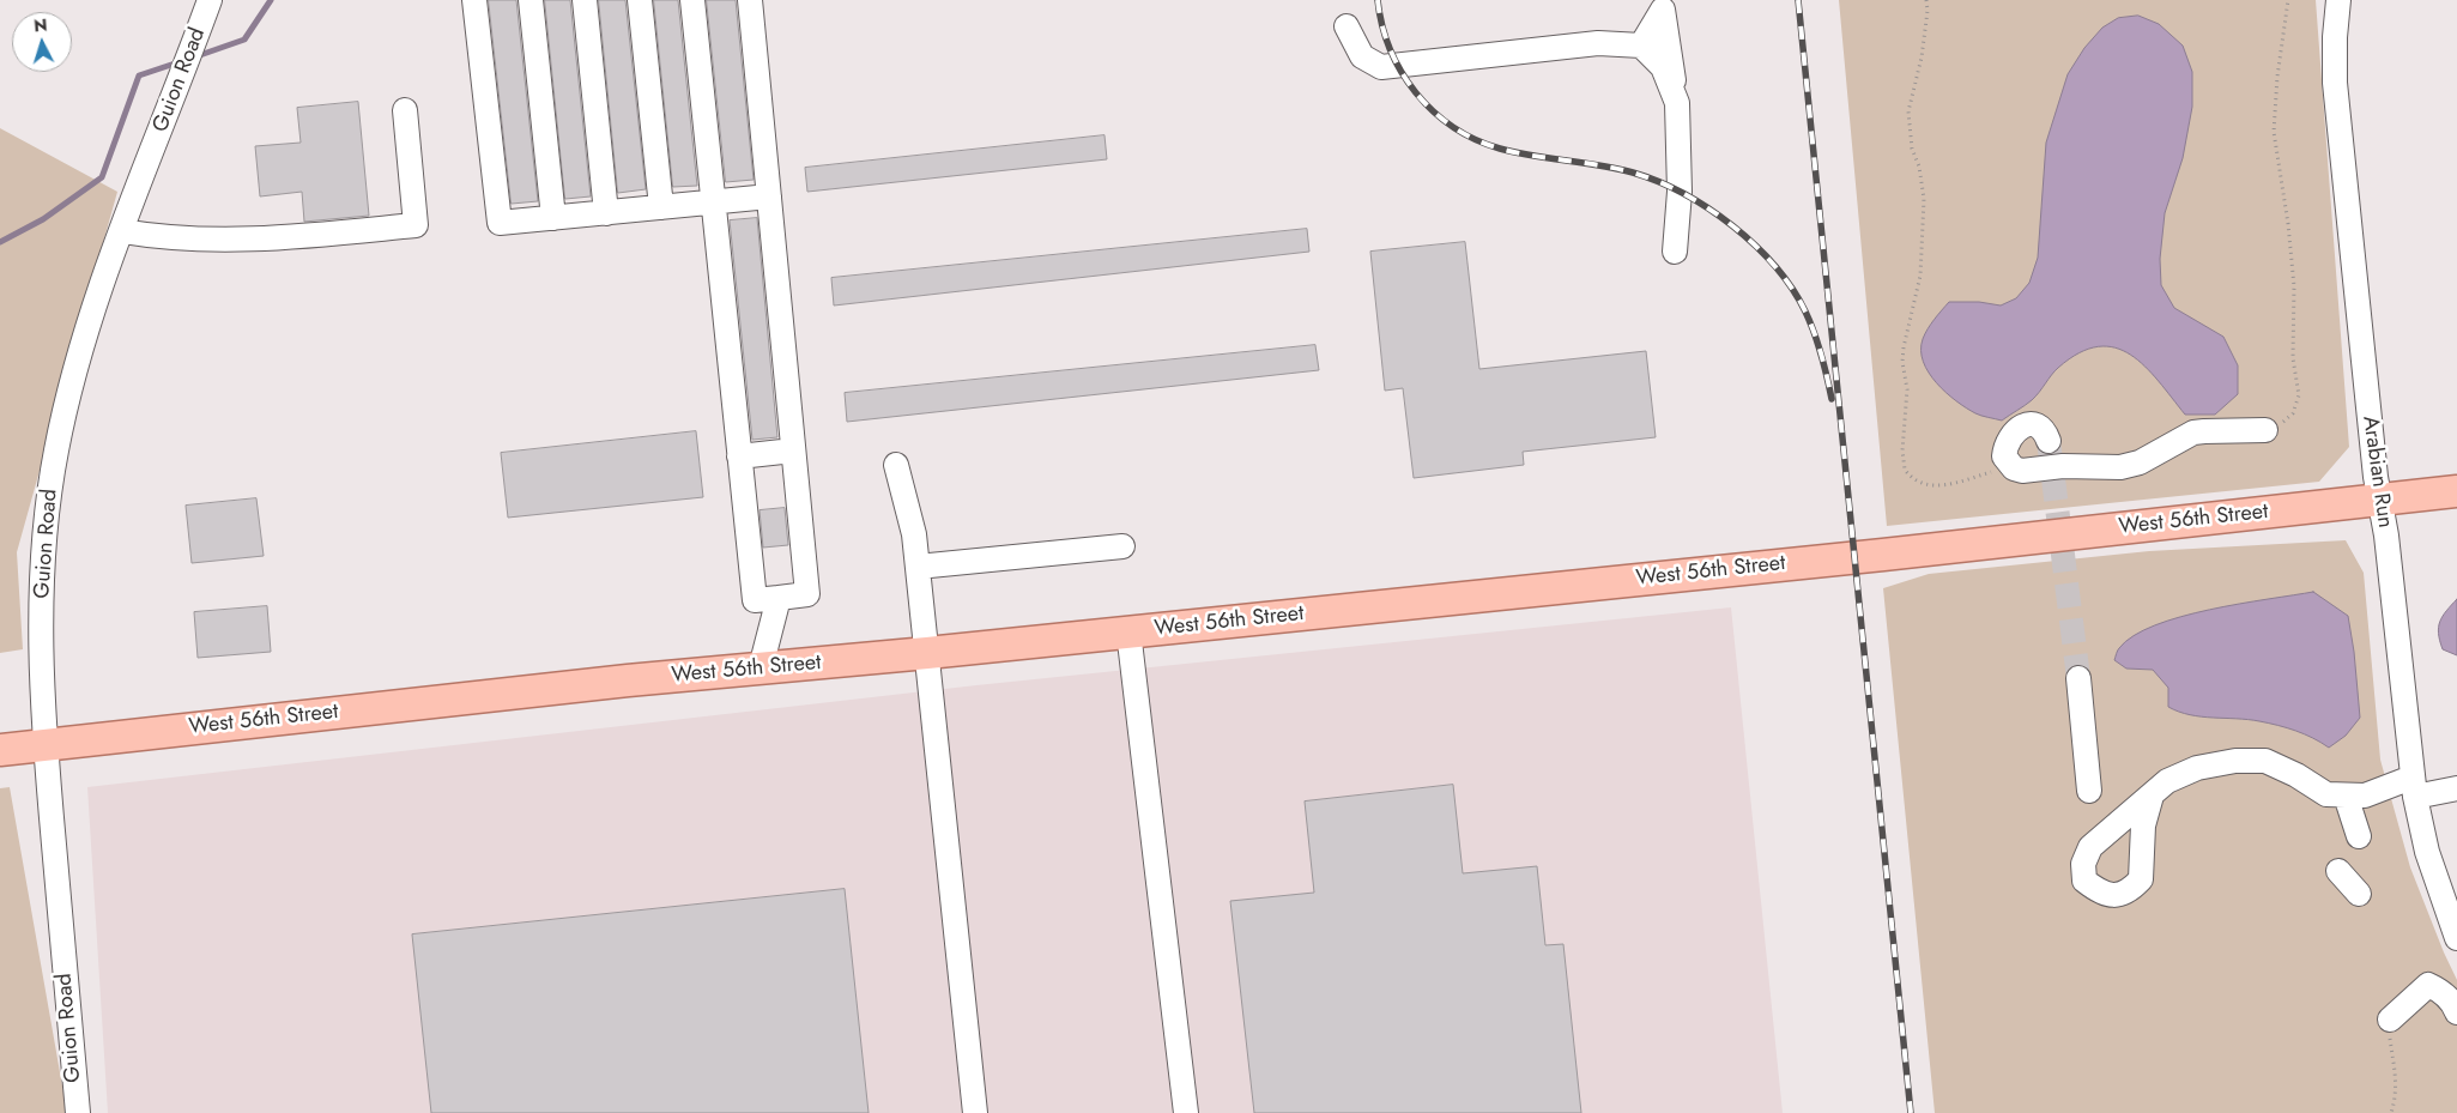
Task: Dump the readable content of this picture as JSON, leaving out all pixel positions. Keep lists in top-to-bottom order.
{
  "streets": {
    "main road": ["West 56th Street"],
    "street": ["Guion Road", "Arabian Run"]
  },
  "crossings": [
    ["Guion Road", "West 56th Street"],
    ["Arabian Run", "West 56th Street"]
  ],
  "north": "top"
}
